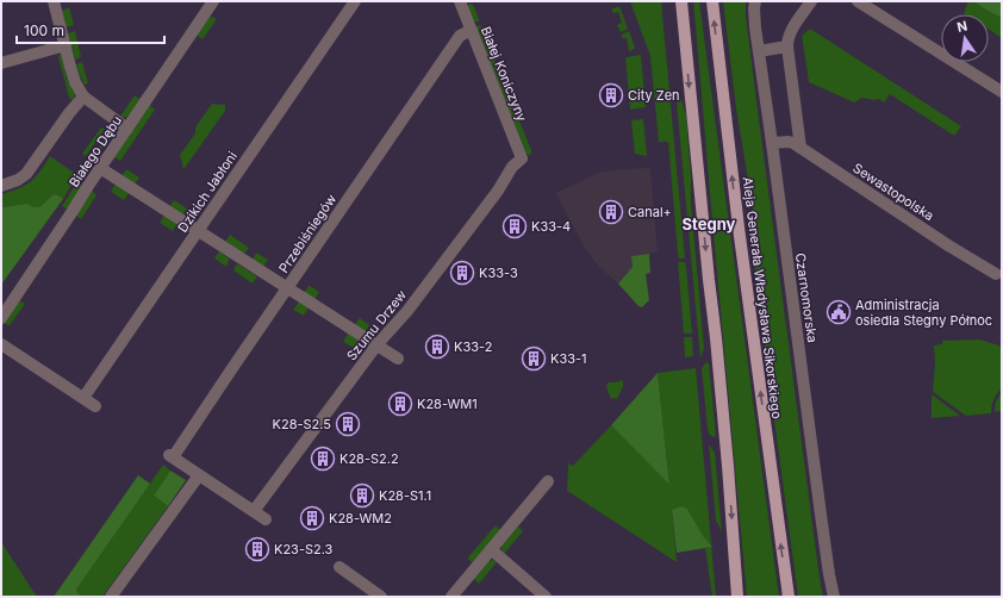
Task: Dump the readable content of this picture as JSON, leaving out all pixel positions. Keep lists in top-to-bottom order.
{
  "streets": {
    "main road": ["Aleja Generała Władysława Sikorskiego"],
    "street": [
      "Białej Koniczyny",
      "Białego Dębu",
      "Dzikich Jabłoni",
      "Sewastopolska",
      "Przebiśniegów",
      "Czarnomorska",
      "Szumu Drzew"
    ]
  },
  "crossings": [
    ["Białej Koniczyny", "Przebiśniegów"],
    ["Białej Koniczyny", "Szumu Drzew"],
    ["Sewastopolska", "Czarnomorska"]
  ],
  "districts": ["Stegny"],
  "places": {
    "building": [
      "City Zen",
      "Canal+",
      "K33-4",
      "K33-3",
      "K33-2",
      "K33-1",
      "K28-WM1",
      "K28-S2.5",
      "K28-S2.2",
      "K28-S1.1",
      "K28-WM2",
      "K23-S2.3"
    ],
    "public building": ["Administracja osiedla Stegny Północ"]
  },
  "scale_bar": "100 m",
  "north": "top"
}
